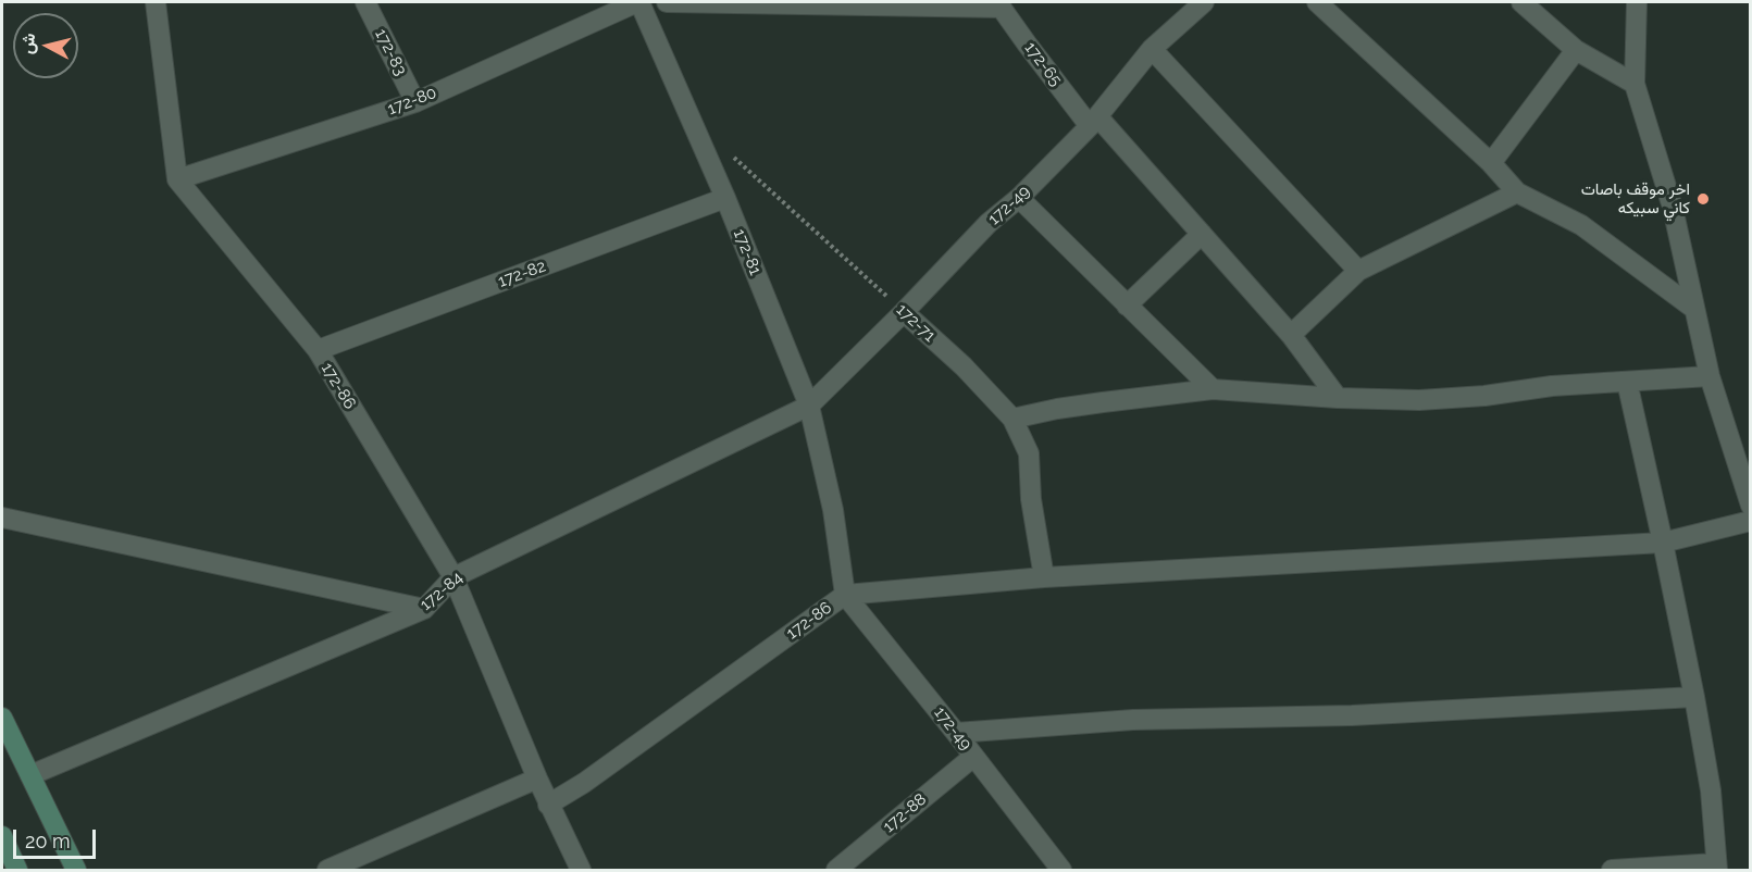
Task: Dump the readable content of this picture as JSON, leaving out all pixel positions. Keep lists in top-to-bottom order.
{
  "streets": {
    "street": [
      "172-83",
      "172-65",
      "172-80",
      "172-49",
      "172-81",
      "172-82",
      "172-71",
      "172-86",
      "172-84",
      "172-88"
    ]
  },
  "crossings": [
    ["172-83", "172-80"],
    ["172-65", "172-49"],
    ["172-80", "172-81"],
    ["172-80", "172-86"],
    ["172-49", "172-81"],
    ["172-49", "172-71"],
    ["172-49", "172-86"],
    ["172-49", "172-84"],
    ["172-49", "172-88"],
    ["172-81", "172-82"],
    ["172-81", "172-86"],
    ["172-81", "172-84"],
    ["172-82", "172-86"],
    ["172-86", "172-84"]
  ],
  "places": ["اخر موقف باصات كاني سبيكه"],
  "scale_bar": "20 m",
  "north": "left"
}
